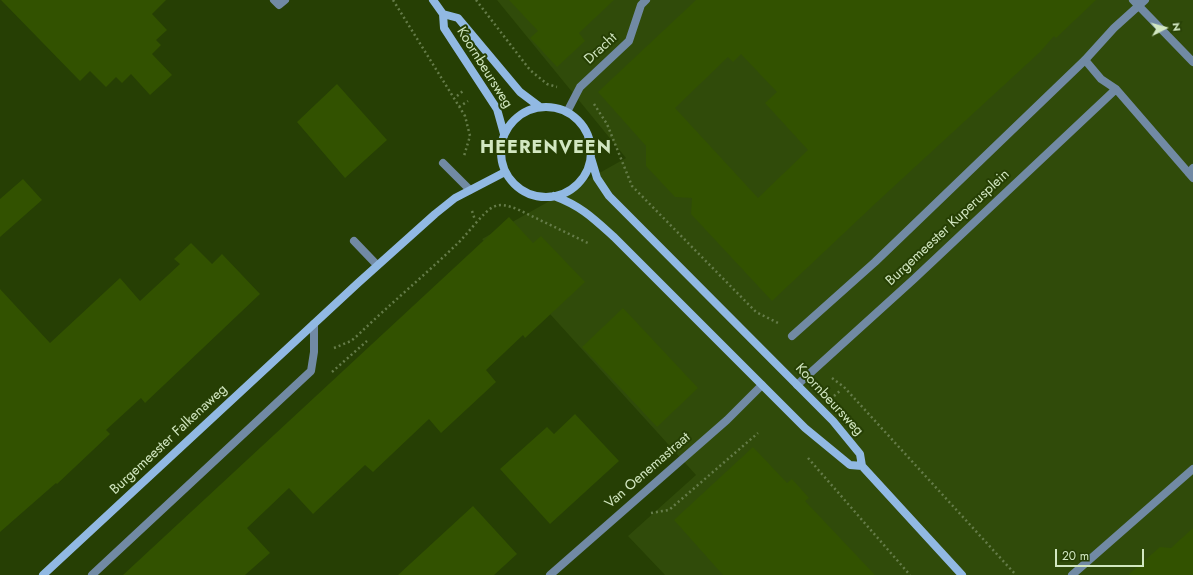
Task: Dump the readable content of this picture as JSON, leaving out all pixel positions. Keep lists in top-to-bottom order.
{
  "streets": {
    "main road": ["Koornbeursweg", "Burgemeester Falkenaweg"],
    "street": ["Dracht", "Burgemeester Kuperusplein", "Van Oenemastraat"]
  },
  "crossings": [
    ["Dracht", "Koornbeursweg"],
    ["Dracht", "Burgemeester Falkenaweg"],
    ["Koornbeursweg", "Burgemeester Kuperusplein"],
    ["Koornbeursweg", "Burgemeester Falkenaweg"]
  ],
  "districts": ["HEERENVEEN"],
  "scale_bar": "20 m",
  "north": "right"
}
